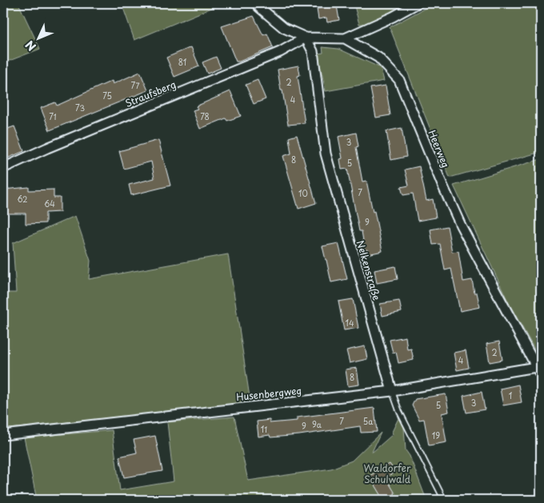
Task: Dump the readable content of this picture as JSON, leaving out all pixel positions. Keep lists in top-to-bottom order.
{
  "streets": {
    "street": [
      "Straufsberg",
      "Heerweg",
      "Nelkenstraße",
      "Husenbergweg"
    ]
  },
  "crossings": [
    ["Straufsberg", "Heerweg"],
    ["Straufsberg", "Nelkenstraße"],
    ["Heerweg", "Nelkenstraße"],
    ["Heerweg", "Husenbergweg"],
    ["Nelkenstraße", "Husenbergweg"]
  ],
  "parks": ["Waldorfer Schulwald"],
  "house_numbers": [
    "81",
    "2",
    "77",
    "75",
    "4",
    "73",
    "71",
    "78",
    "3",
    "8",
    "5",
    "7",
    "10",
    "62",
    "64",
    "9",
    "14",
    "2",
    "4",
    "8",
    "1",
    "3",
    "5",
    "7",
    "5a",
    "9a",
    "9",
    "11",
    "19"
  ],
  "north": "bottom left"
}
